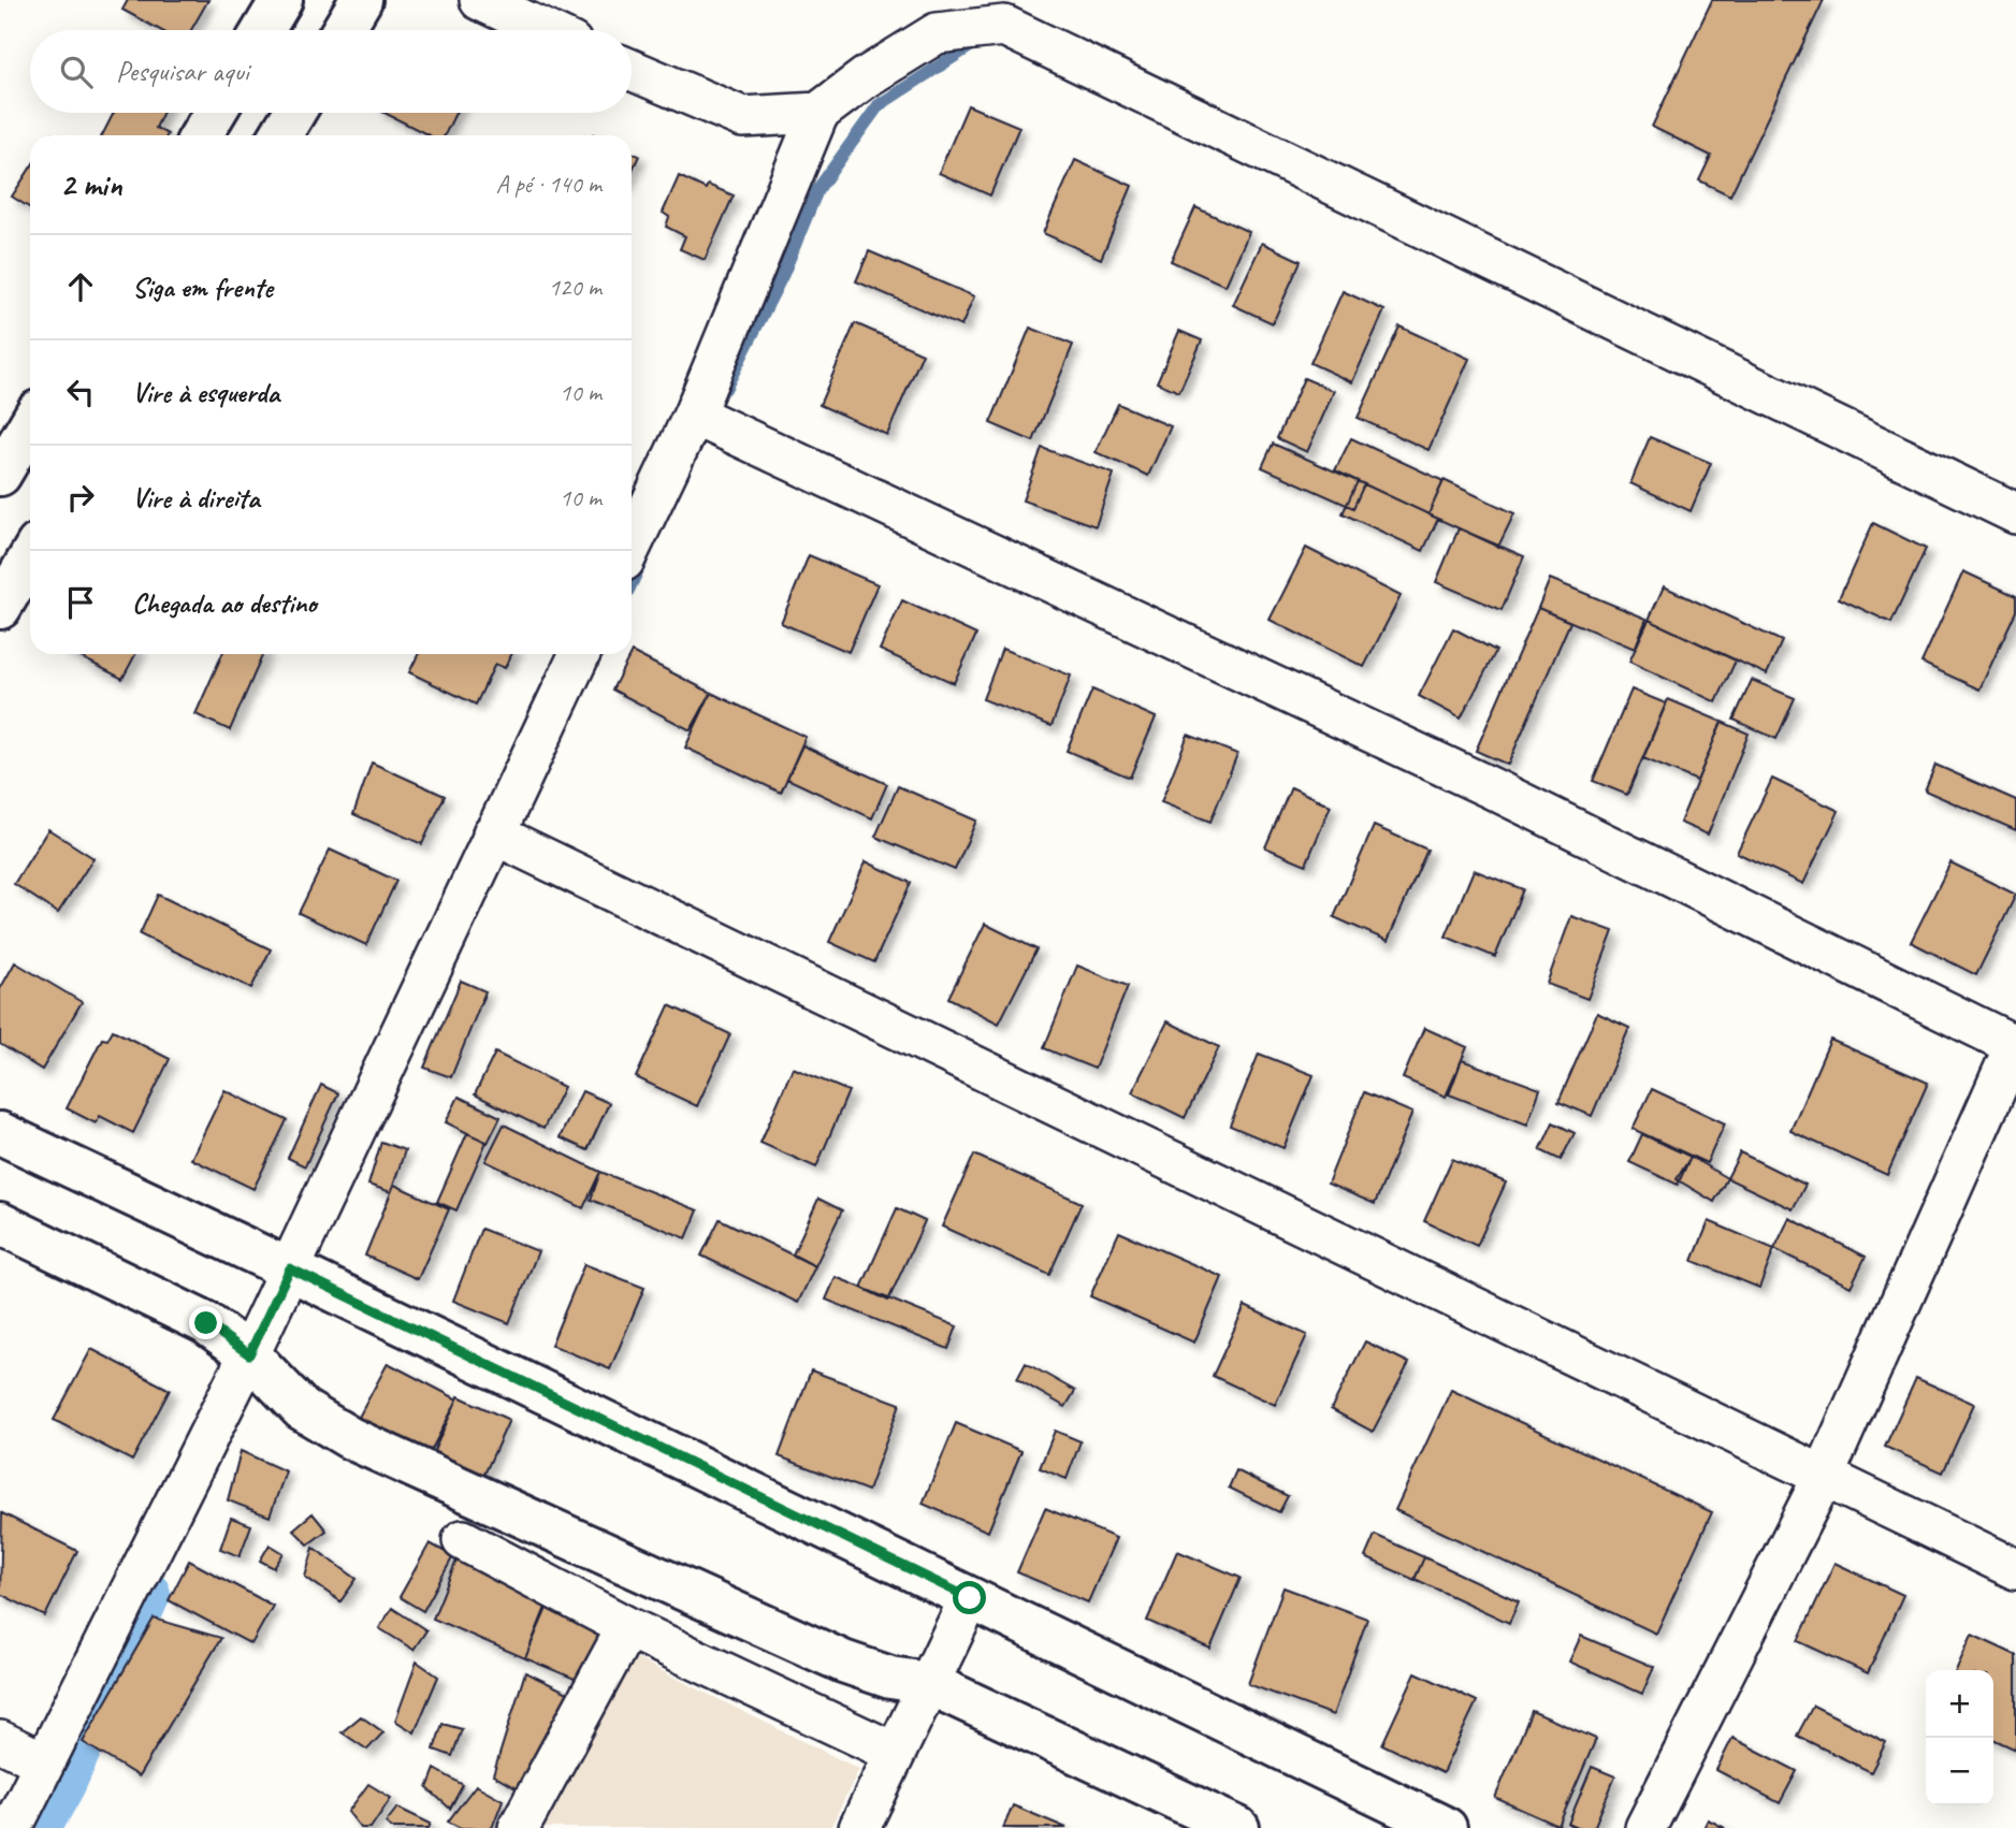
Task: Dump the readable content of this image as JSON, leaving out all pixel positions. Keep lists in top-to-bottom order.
{
  "page": {
    "search": "Pesquisar aqui",
    "heading": ["2 min", "A pé · 140 m"],
    "list": [
      ["Siga em frente", "120 m"],
      ["Vire à esquerda", "10 m"],
      ["Vire à direita", "10 m"],
      "Chegada ao destino"
    ],
    "map_buttons": ["+", "−"]
  }
}
